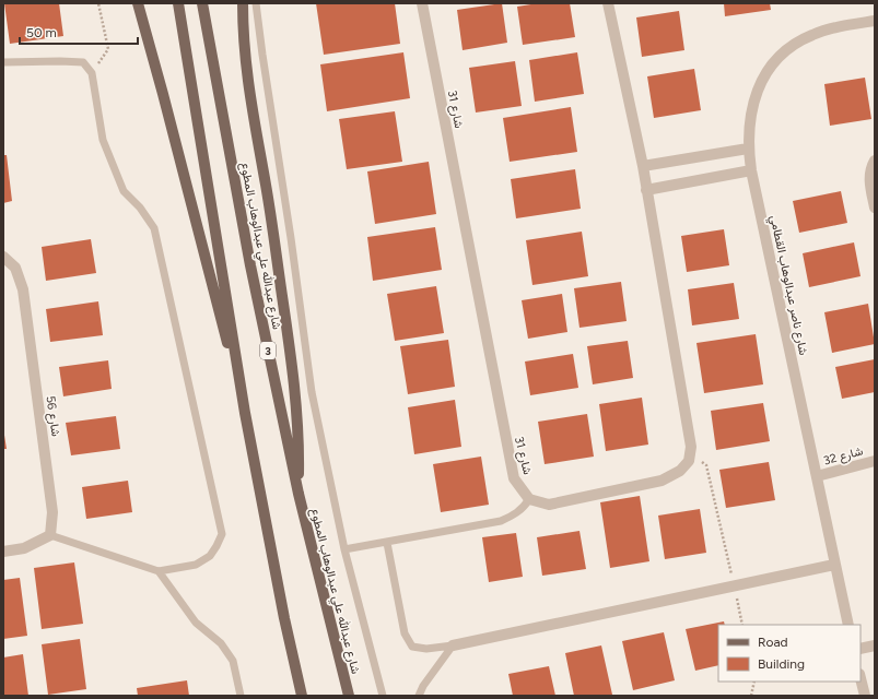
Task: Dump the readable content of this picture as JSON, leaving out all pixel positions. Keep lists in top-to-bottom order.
{
  "streets": {
    "main road": ["شارع عبدالله علي عبدالوهاب المطوع", "3"],
    "street": [
      "شارع 31",
      "شارع ناصر عبدالوهاب القطامي",
      "شارع 56",
      "شارع 32"
    ]
  },
  "crossings": [
    ["شارع ناصر عبدالوهاب القطامي", "شارع 32"]
  ],
  "legend": ["Road", "Building"],
  "scale_bar": "50 m"
}
